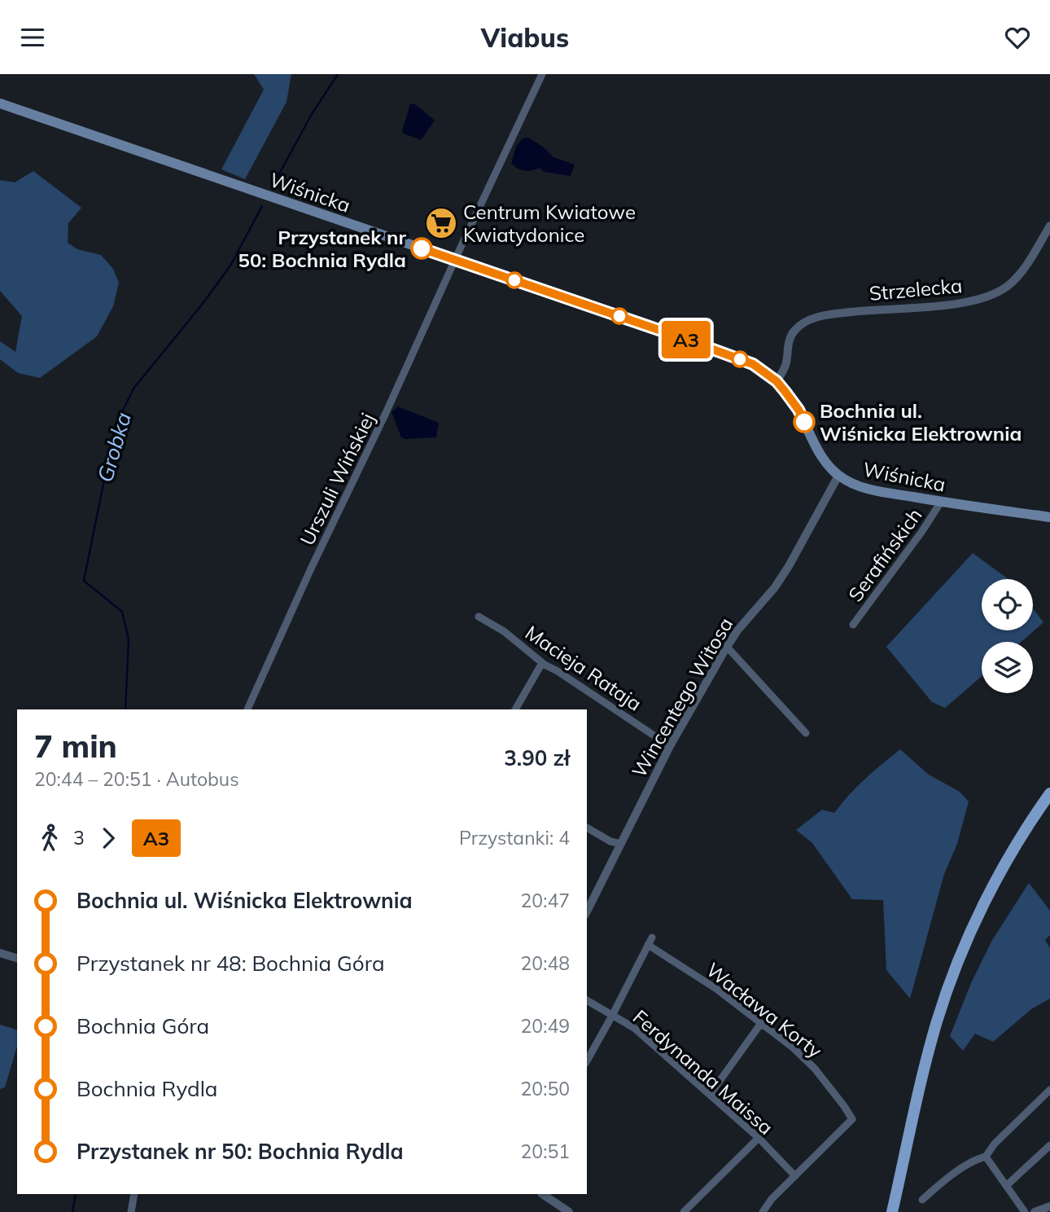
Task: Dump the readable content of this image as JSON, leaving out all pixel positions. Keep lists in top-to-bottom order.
{
  "streets": {
    "main road": ["Wiśnicka"],
    "street": [
      "Strzelecka",
      "Urszuli Wińskiej",
      "Serafińskich",
      "Macieja Rataja",
      "Wincentego Witosa",
      "Wacława Korty",
      "Ferdynanda Maissa"
    ]
  },
  "crossings": [
    ["Wiśnicka", "Strzelecka"],
    ["Wiśnicka", "Urszuli Wińskiej"],
    ["Wiśnicka", "Serafińskich"],
    ["Wiśnicka", "Wincentego Witosa"],
    ["Macieja Rataja", "Wincentego Witosa"],
    ["Wacława Korty", "Ferdynanda Maissa"]
  ],
  "water": ["Grobka"],
  "places": {
    "supermarket": ["Centrum Kwiatowe Kwiatydonice"],
    "other": ["Przystanek nr 50: Bochnia Rydla", "Bochnia ul. Wiśnicka Elektrownia"]
  },
  "lines": ["bus line A3"],
  "page": {
    "header": "Viabus",
    "on_map": "A3",
    "heading": ["7 min", "20:44 – 20:51 · Autobus", "3.90 zł"],
    "legs": ["3", "A3", "Przystanki: 4"],
    "list": [
      {
        "name": "Bochnia ul. Wiśnicka Elektrownia",
        "value": "20:47"
      },
      {
        "name": "Przystanek nr 48: Bochnia Góra",
        "value": "20:48"
      },
      {
        "name": "Bochnia Góra",
        "value": "20:49"
      },
      {
        "name": "Bochnia Rydla",
        "value": "20:50"
      },
      {
        "name": "Przystanek nr 50: Bochnia Rydla",
        "value": "20:51"
      }
    ]
  }
}
